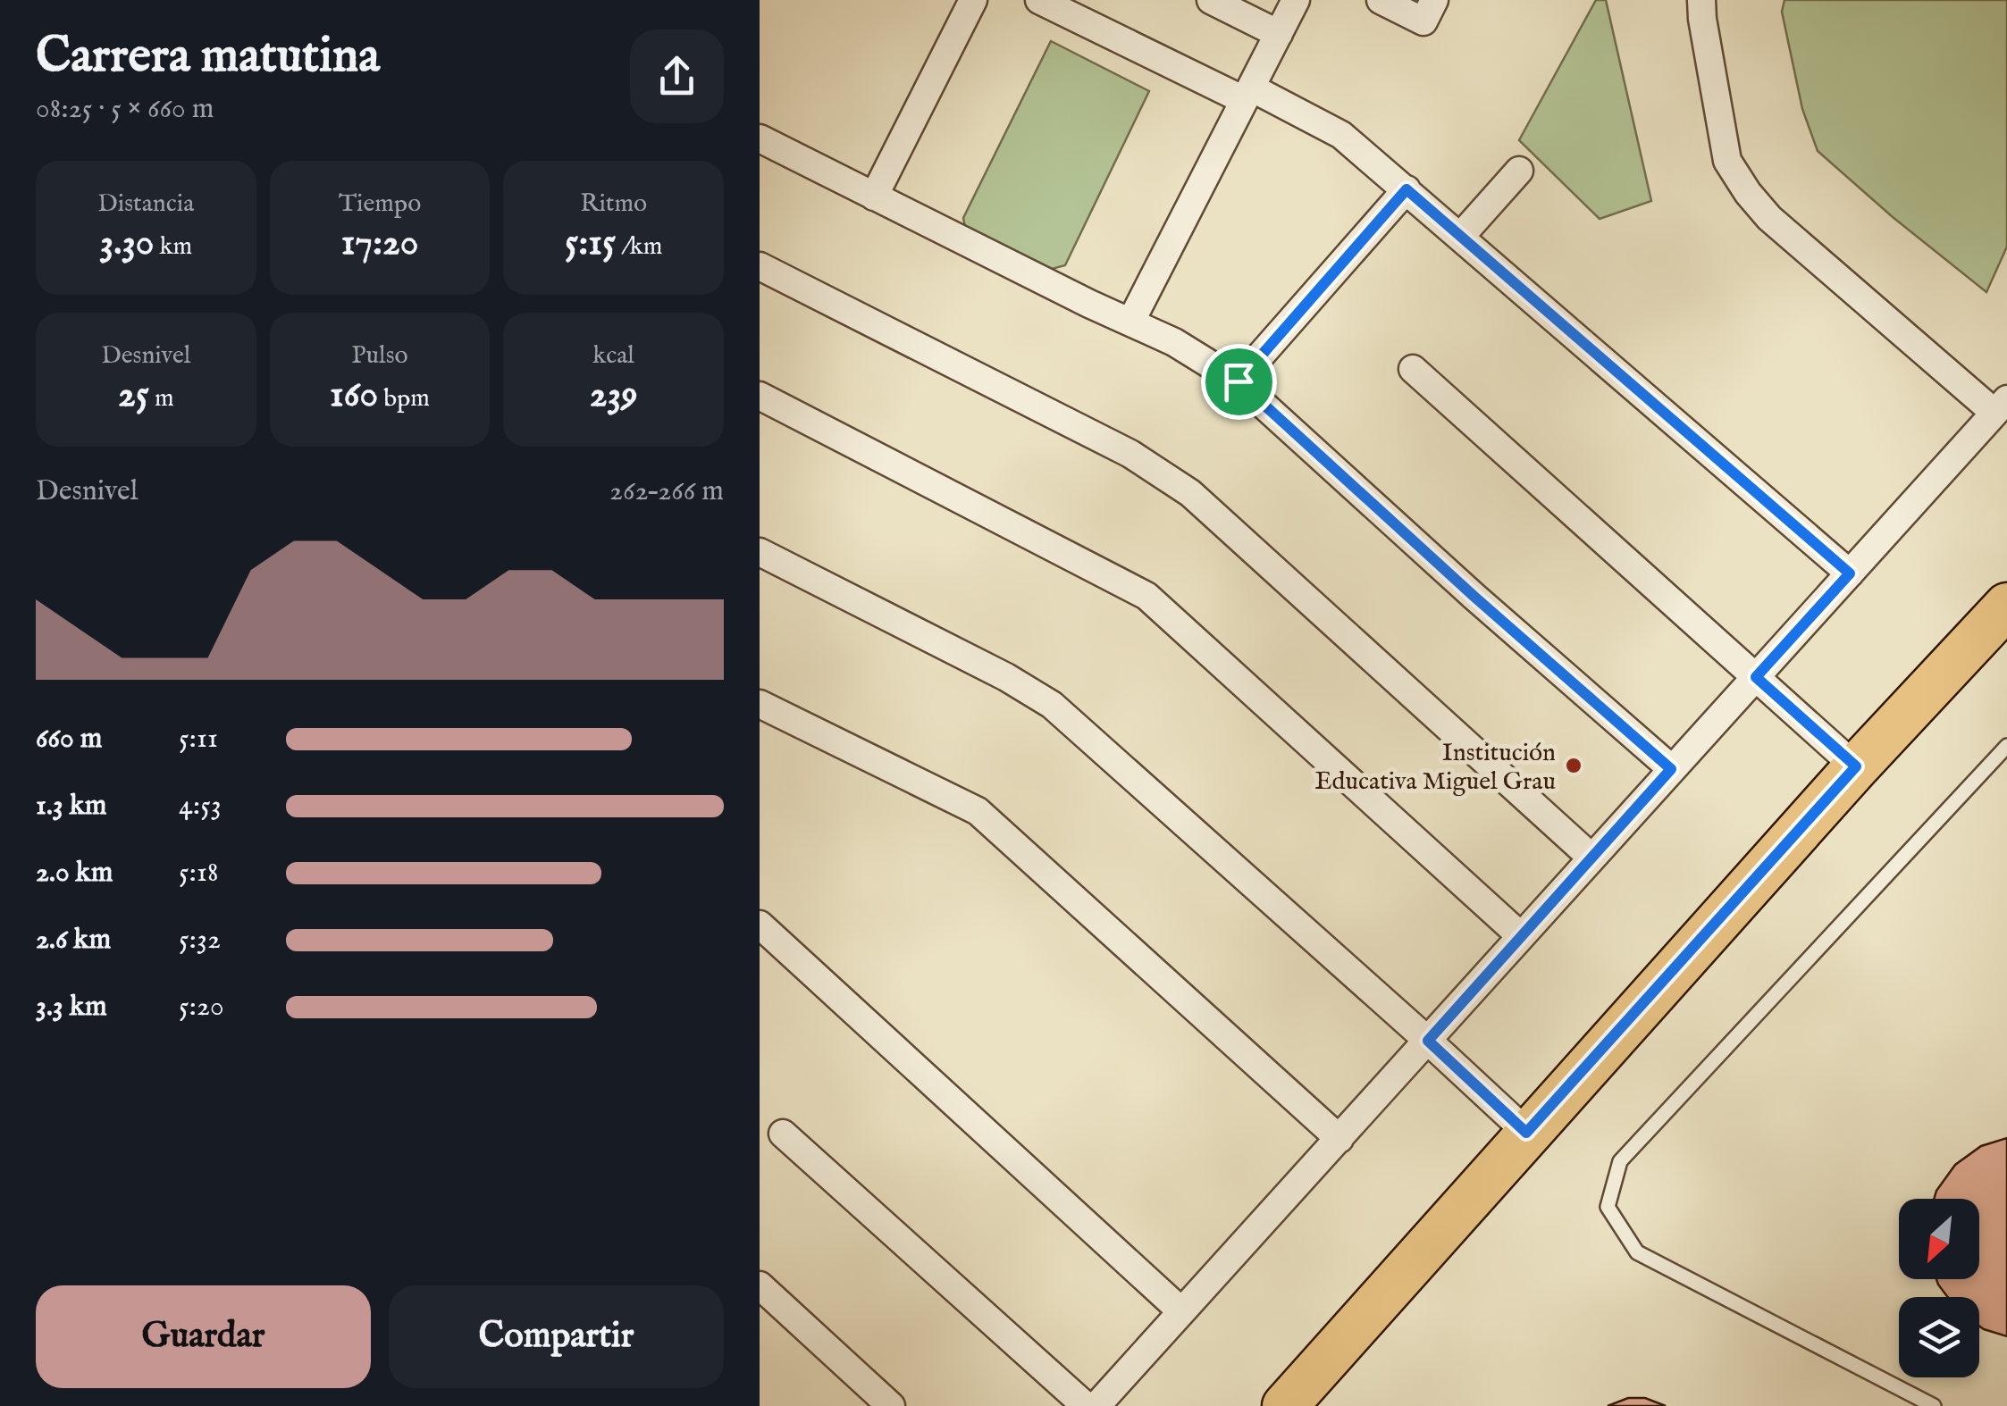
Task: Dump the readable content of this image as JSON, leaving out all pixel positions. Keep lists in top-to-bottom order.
{
  "places": ["Institución Educativa Miguel Grau"],
  "north": "bottom left",
  "page": {
    "heading": ["Carrera matutina", "08:25 · 5 × 660 m"],
    "stats": [
      ["Distancia", "3.30 km"],
      ["Tiempo", "17:20"],
      ["Ritmo", "5:15 /km"],
      ["Desnivel", "25 m"],
      ["Pulso", "160 bpm"],
      ["kcal", "239"]
    ],
    "chart": ["Desnivel", "262–266 m"],
    "list": [
      {
        "name": "660 m",
        "note": "5:11"
      },
      {
        "name": "1.3 km",
        "note": "4:53"
      },
      {
        "name": "2.0 km",
        "note": "5:18"
      },
      {
        "name": "2.6 km",
        "note": "5:32"
      },
      {
        "name": "3.3 km",
        "note": "5:20"
      }
    ],
    "buttons": ["Guardar", "Compartir"]
  }
}
